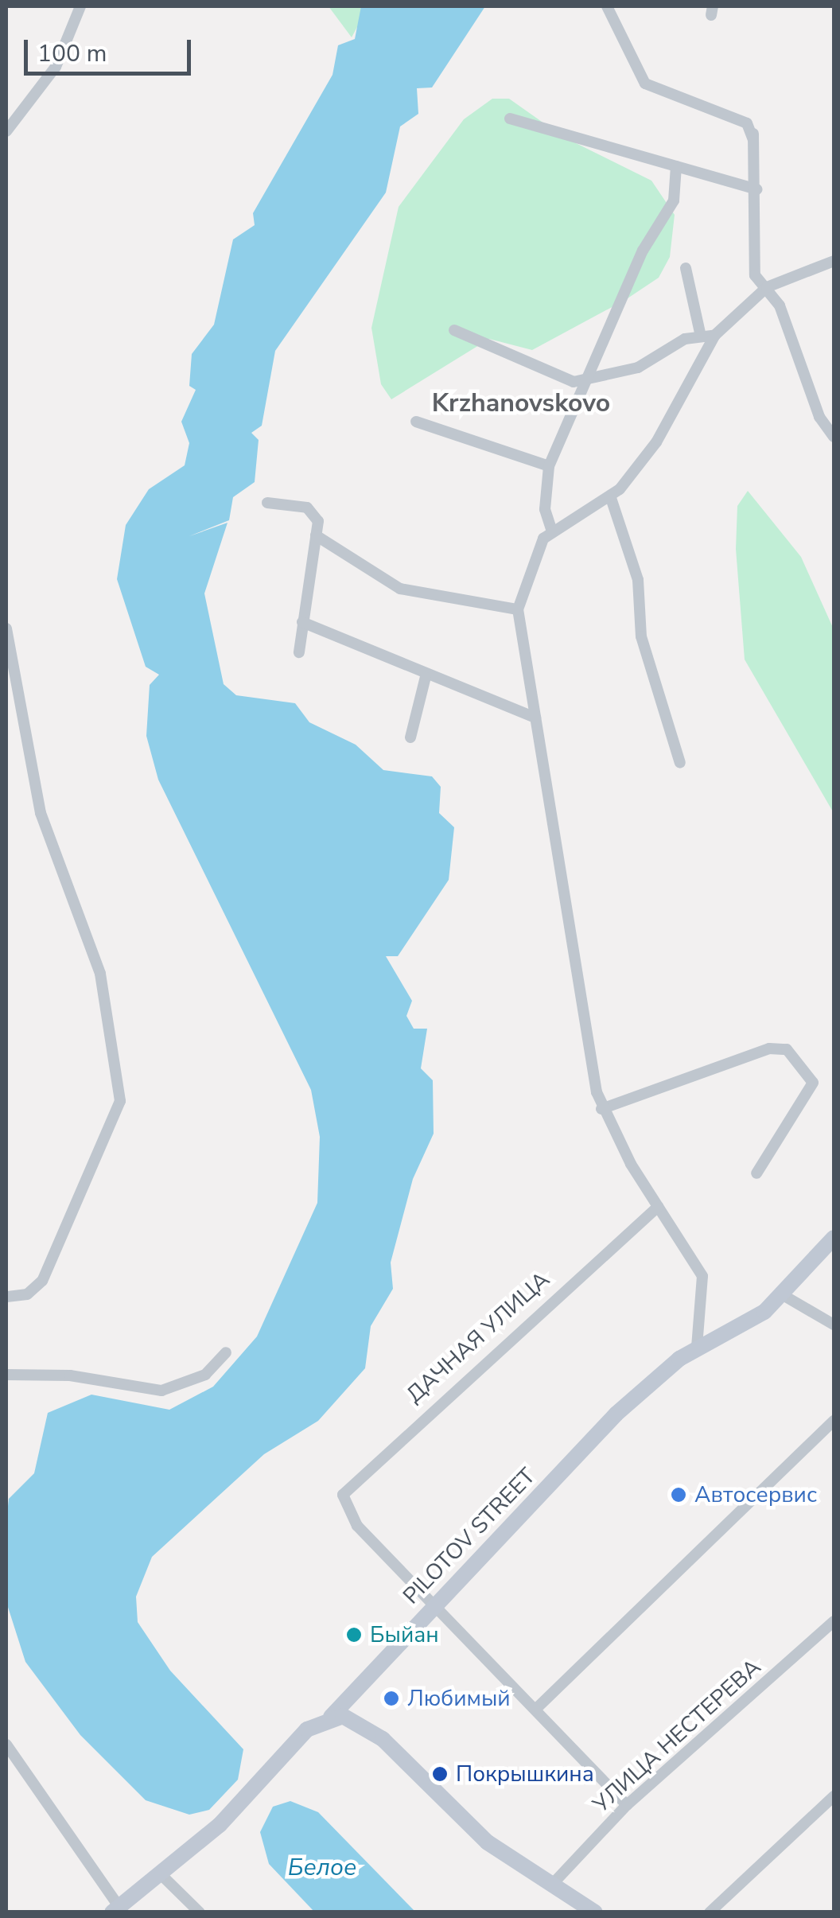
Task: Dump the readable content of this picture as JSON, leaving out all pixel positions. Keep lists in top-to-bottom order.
{
  "streets": {
    "street": ["ДАЧНАЯ УЛИЦА", "PILOTOV STREET", "УЛИЦА НЕСТЕРЕВА"]
  },
  "crossings": [
    ["ДАЧНАЯ УЛИЦА", "PILOTOV STREET"]
  ],
  "districts": ["Krzhanovskovo"],
  "water": ["Белое"],
  "places": [
    "Автосервис",
    "Быйан",
    "Любимый",
    "Покрышкина"
  ],
  "scale_bar": "100 m"
}
